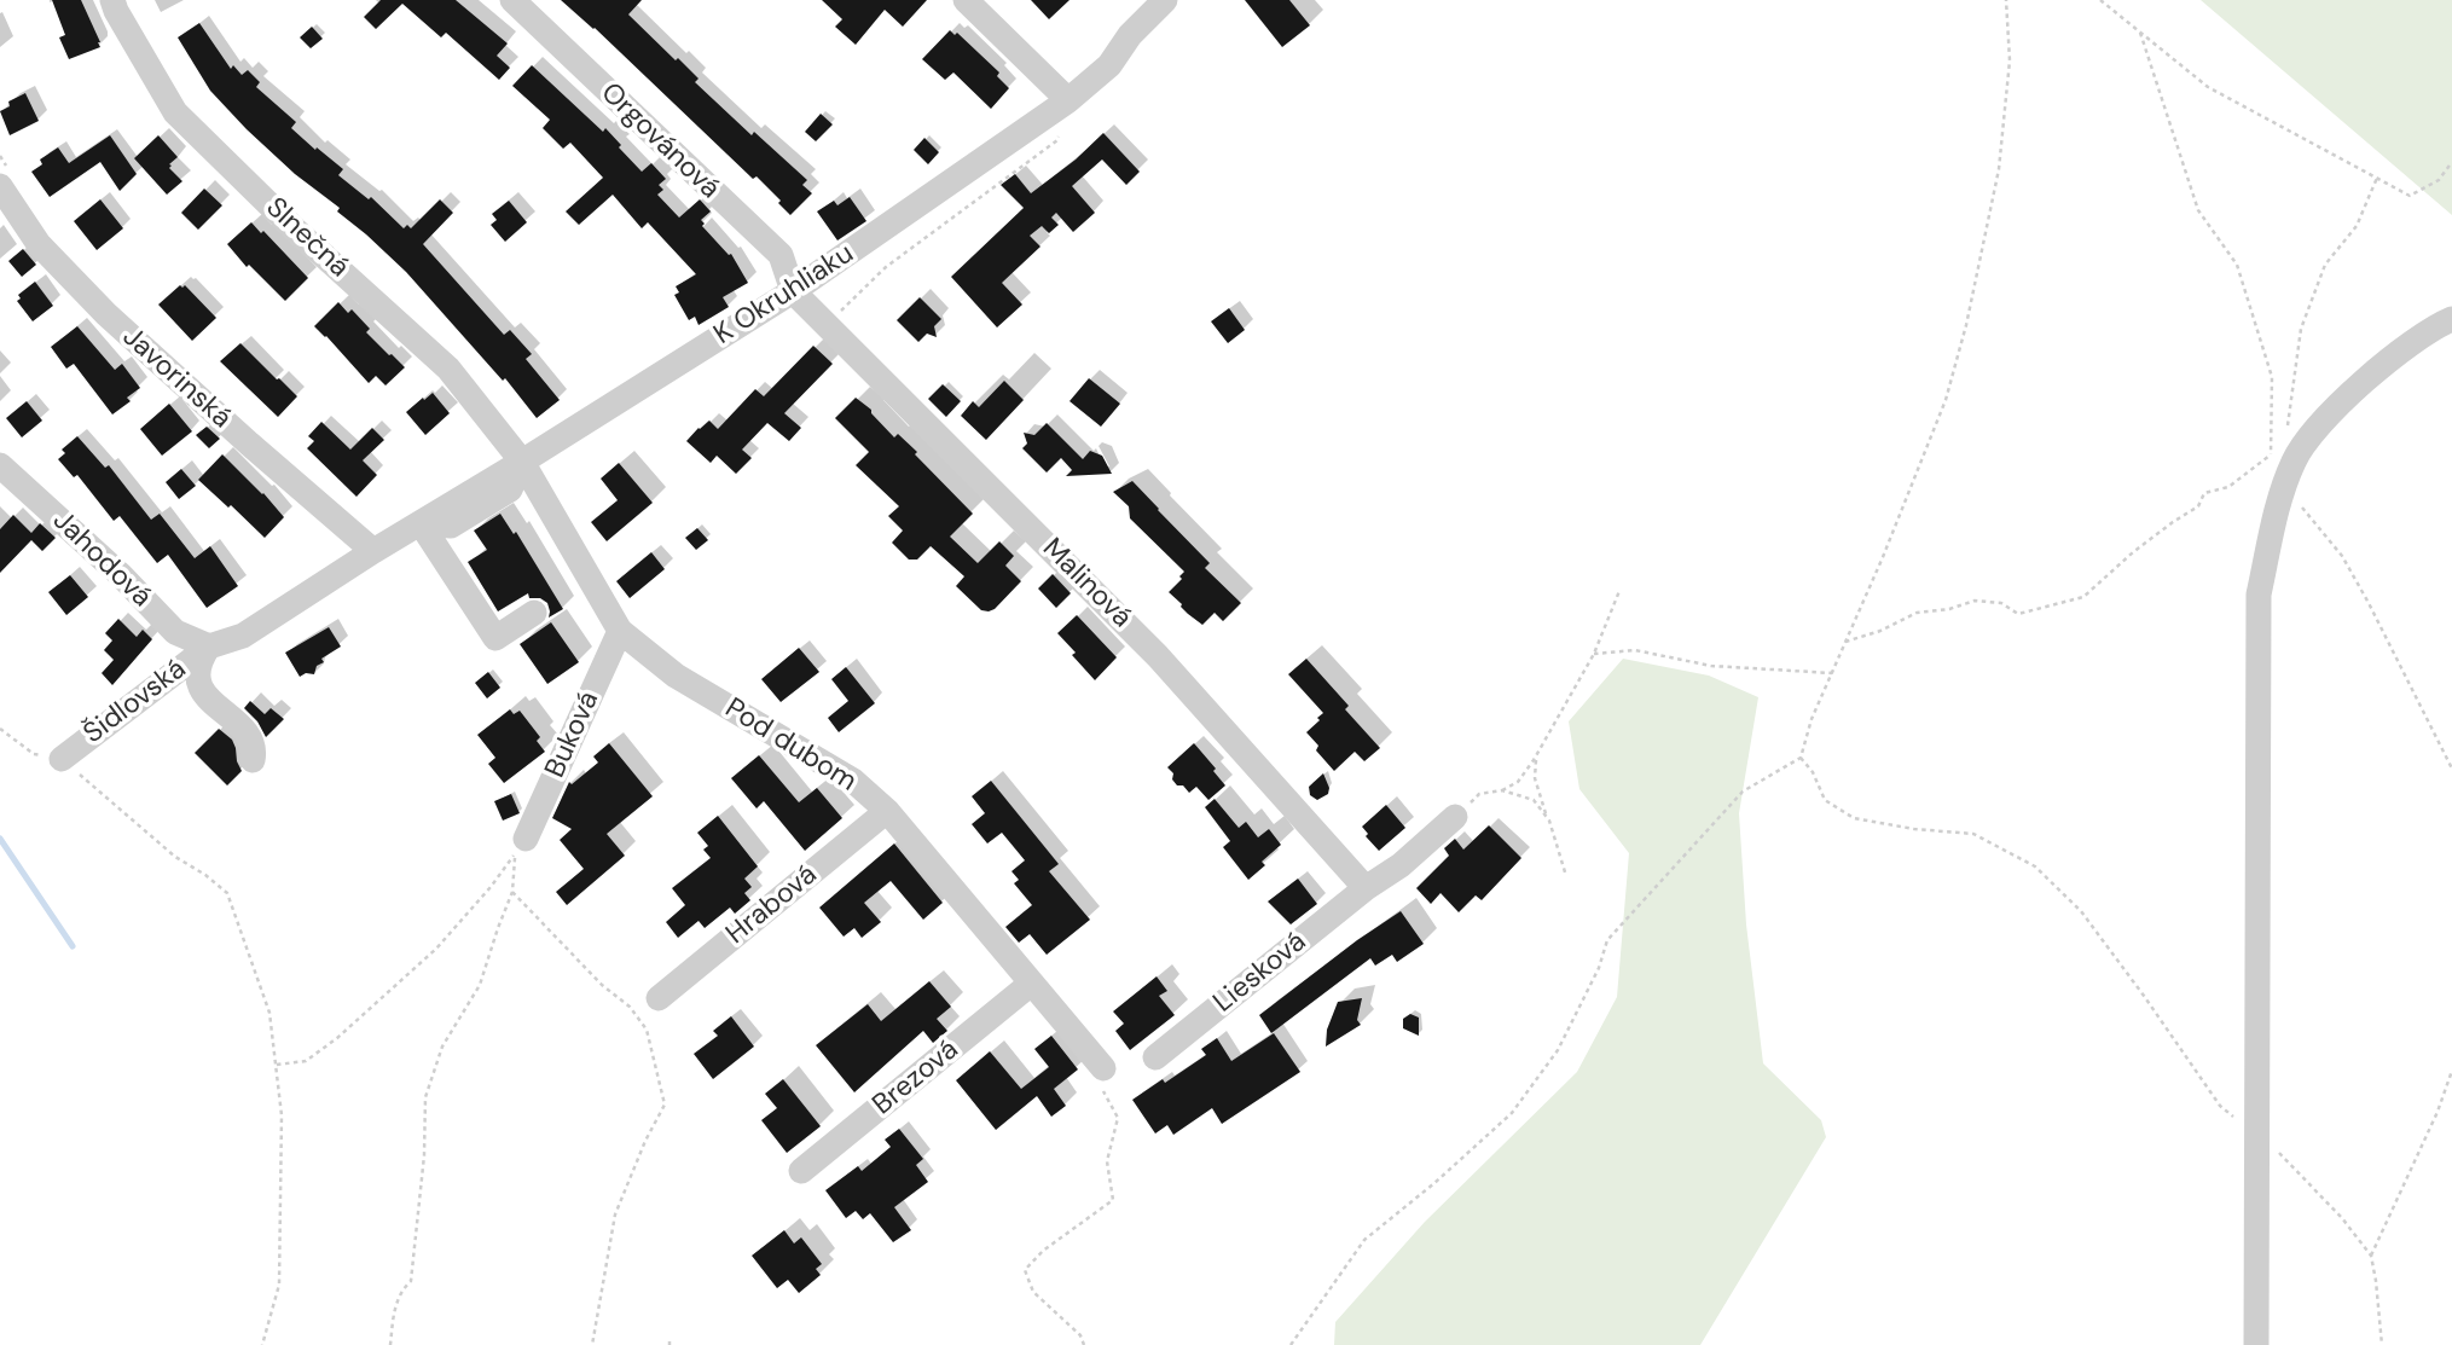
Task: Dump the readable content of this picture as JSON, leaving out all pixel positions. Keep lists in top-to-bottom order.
{
  "streets": {
    "street": [
      "Orgovánová",
      "Slnečná",
      "K Okruhliaku",
      "Javorinská",
      "Jahodová",
      "Malinová",
      "Šidlovská",
      "Buková",
      "Pod dubom",
      "Hrabová",
      "Liesková",
      "Brezová"
    ]
  },
  "crossings": [
    ["Orgovánová", "K Okruhliaku"],
    ["Orgovánová", "Malinová"],
    ["Slnečná", "K Okruhliaku"],
    ["Slnečná", "Pod dubom"],
    ["K Okruhliaku", "Javorinská"],
    ["K Okruhliaku", "Malinová"],
    ["K Okruhliaku", "Pod dubom"],
    ["Jahodová", "Šidlovská"],
    ["Malinová", "Liesková"],
    ["Buková", "Pod dubom"],
    ["Pod dubom", "Hrabová"],
    ["Pod dubom", "Brezová"]
  ]
}
